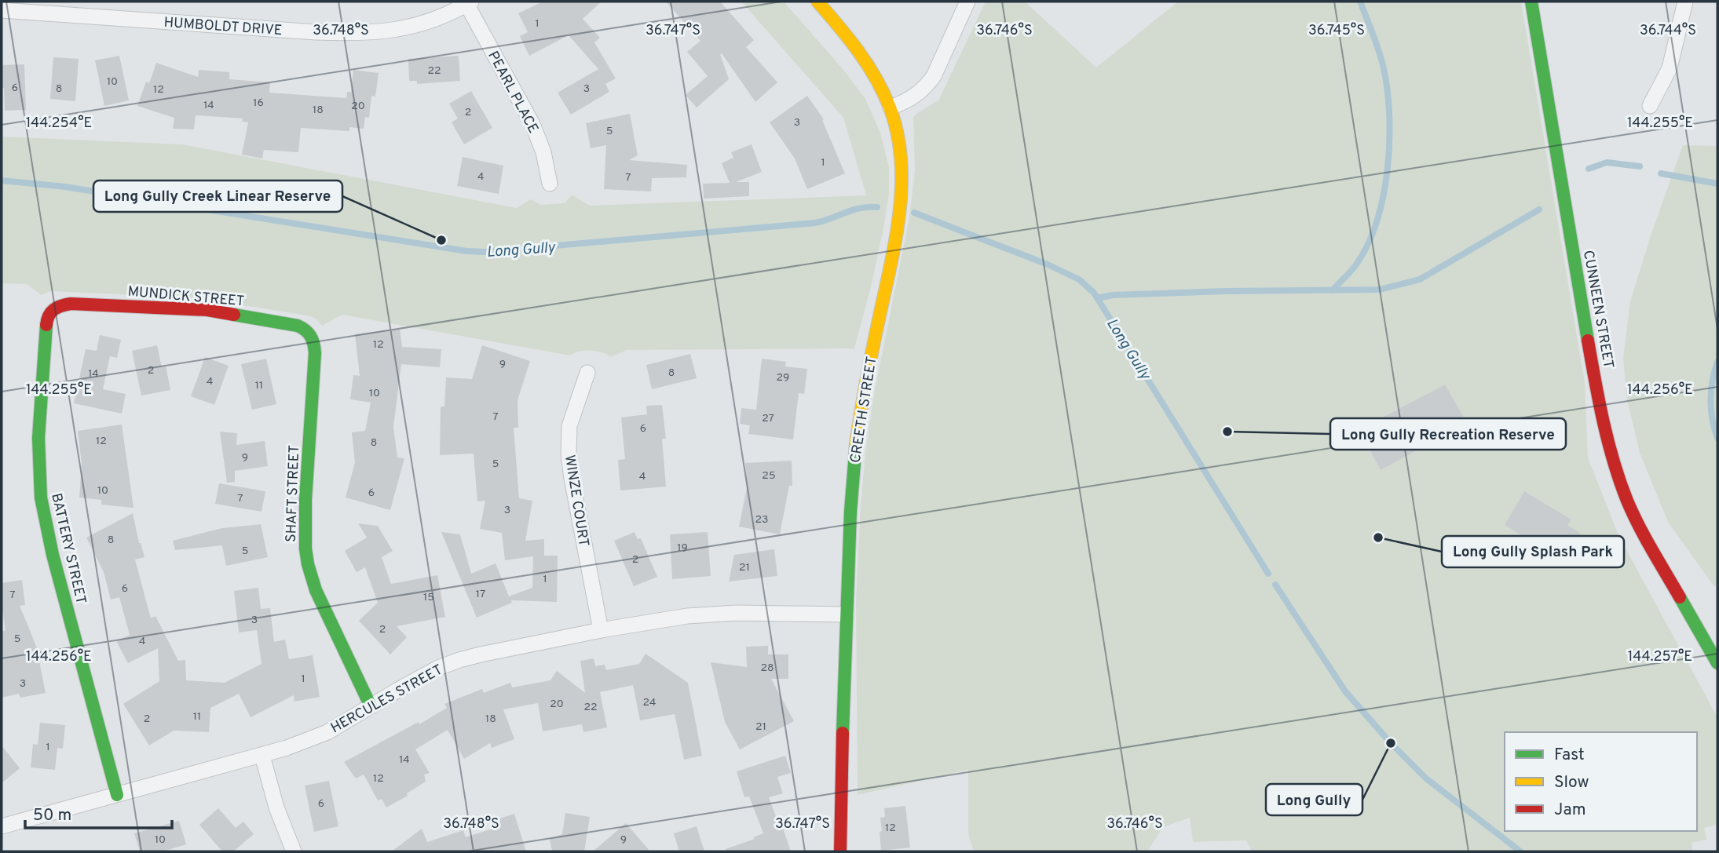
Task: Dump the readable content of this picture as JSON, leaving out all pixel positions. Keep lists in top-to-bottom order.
{
  "streets": {
    "street": [
      "HUMBOLDT DRIVE",
      "PEARL PLACE",
      "MUNDICK STREET",
      "CUNNEEN STREET",
      "CREETH STREET",
      "SHAFT STREET",
      "WINZE COURT",
      "BATTERY STREET",
      "HERCULES STREET"
    ]
  },
  "crossings": [
    ["HUMBOLDT DRIVE", "PEARL PLACE"],
    ["MUNDICK STREET", "SHAFT STREET"],
    ["MUNDICK STREET", "BATTERY STREET"],
    ["CREETH STREET", "HERCULES STREET"],
    ["SHAFT STREET", "HERCULES STREET"],
    ["WINZE COURT", "HERCULES STREET"],
    ["BATTERY STREET", "HERCULES STREET"]
  ],
  "water": ["Long Gully"],
  "places": [
    "Long Gully Creek Linear Reserve",
    "Long Gully Recreation Reserve",
    "Long Gully Splash Park",
    "Long Gully"
  ],
  "house_numbers": [
    "1",
    "22",
    "10",
    "6",
    "8",
    "3",
    "12",
    "16",
    "14",
    "20",
    "18",
    "2",
    "3",
    "5",
    "1",
    "4",
    "7",
    "12",
    "9",
    "2",
    "8",
    "14",
    "29",
    "4",
    "11",
    "10",
    "7",
    "27",
    "6",
    "12",
    "8",
    "9",
    "5",
    "25",
    "4",
    "10",
    "6",
    "7",
    "3",
    "23",
    "8",
    "19",
    "5",
    "2",
    "21",
    "1",
    "6",
    "17",
    "7",
    "15",
    "3",
    "2",
    "5",
    "4",
    "28",
    "1",
    "3",
    "24",
    "20",
    "22",
    "11",
    "2",
    "18",
    "21",
    "1",
    "14",
    "12",
    "6",
    "12",
    "10",
    "9"
  ],
  "legend": ["Fast", "Slow", "Jam"],
  "scale_bar": "50 m",
  "coordinates": [
    "36.744°S",
    "36.748°S",
    "36.747°S",
    "36.746°S",
    "36.745°S",
    "144.255°E",
    "144.254°E",
    "144.256°E",
    "144.257°E"
  ]
}
